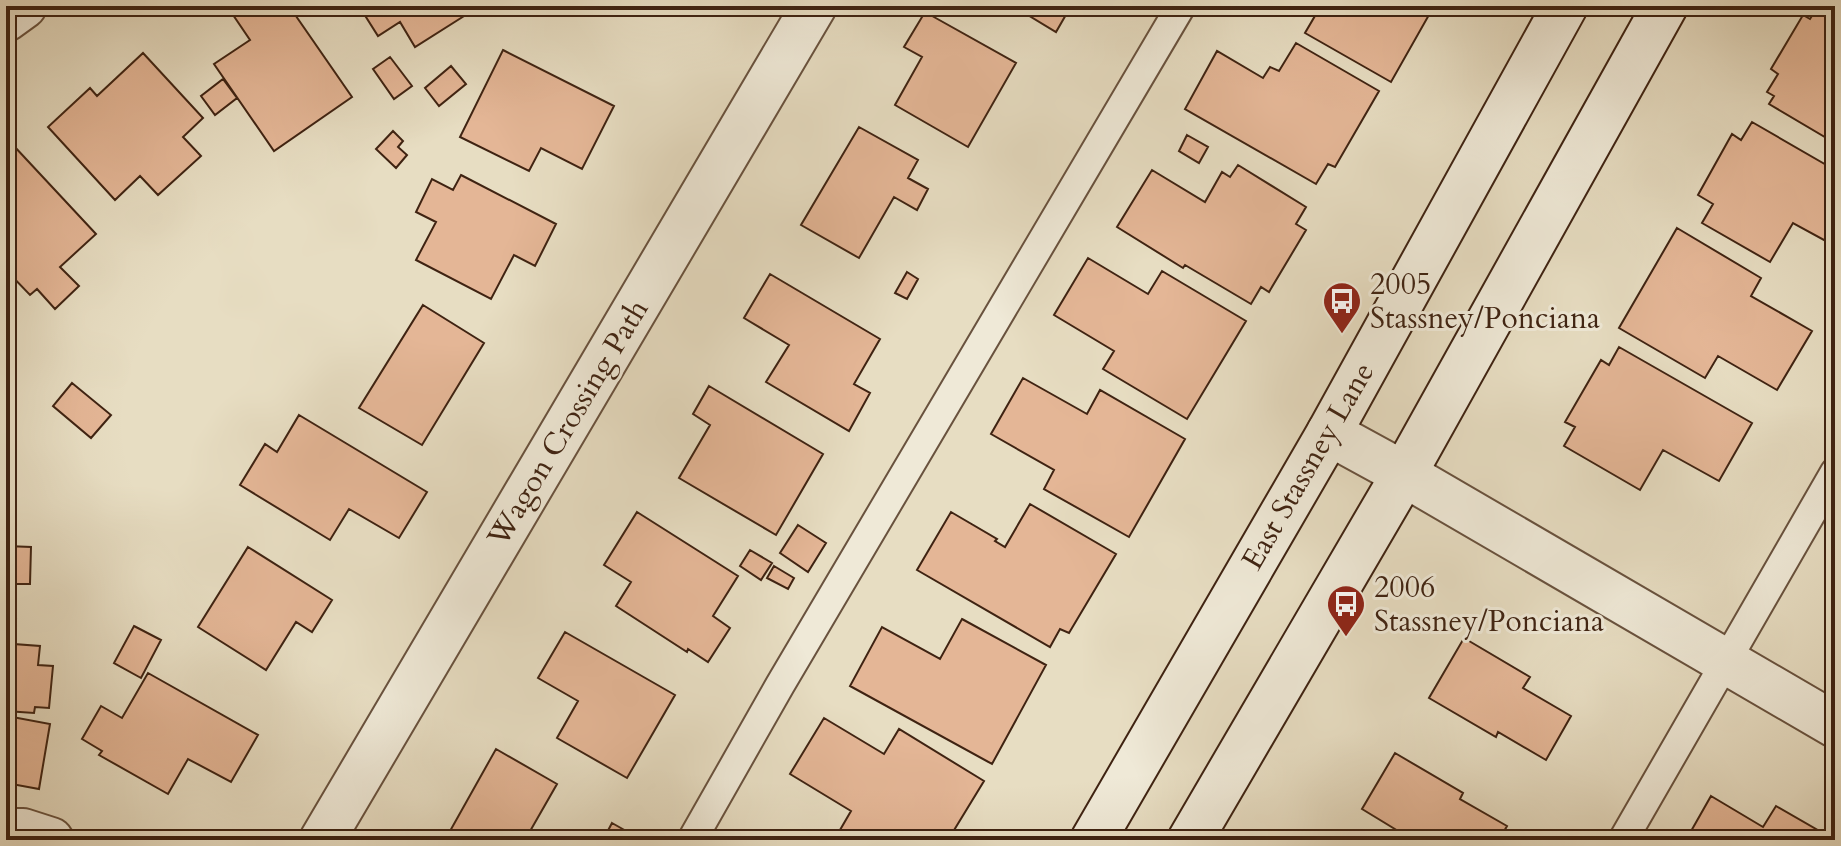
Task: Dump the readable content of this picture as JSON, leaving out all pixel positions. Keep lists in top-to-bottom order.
{
  "streets": {
    "main road": ["Wagon Crossing Path", "East Stassney Lane"]
  },
  "places": {
    "bus stop": ["2005 Stassney/Ponciana", "2006 Stassney/Ponciana"]
  }
}
